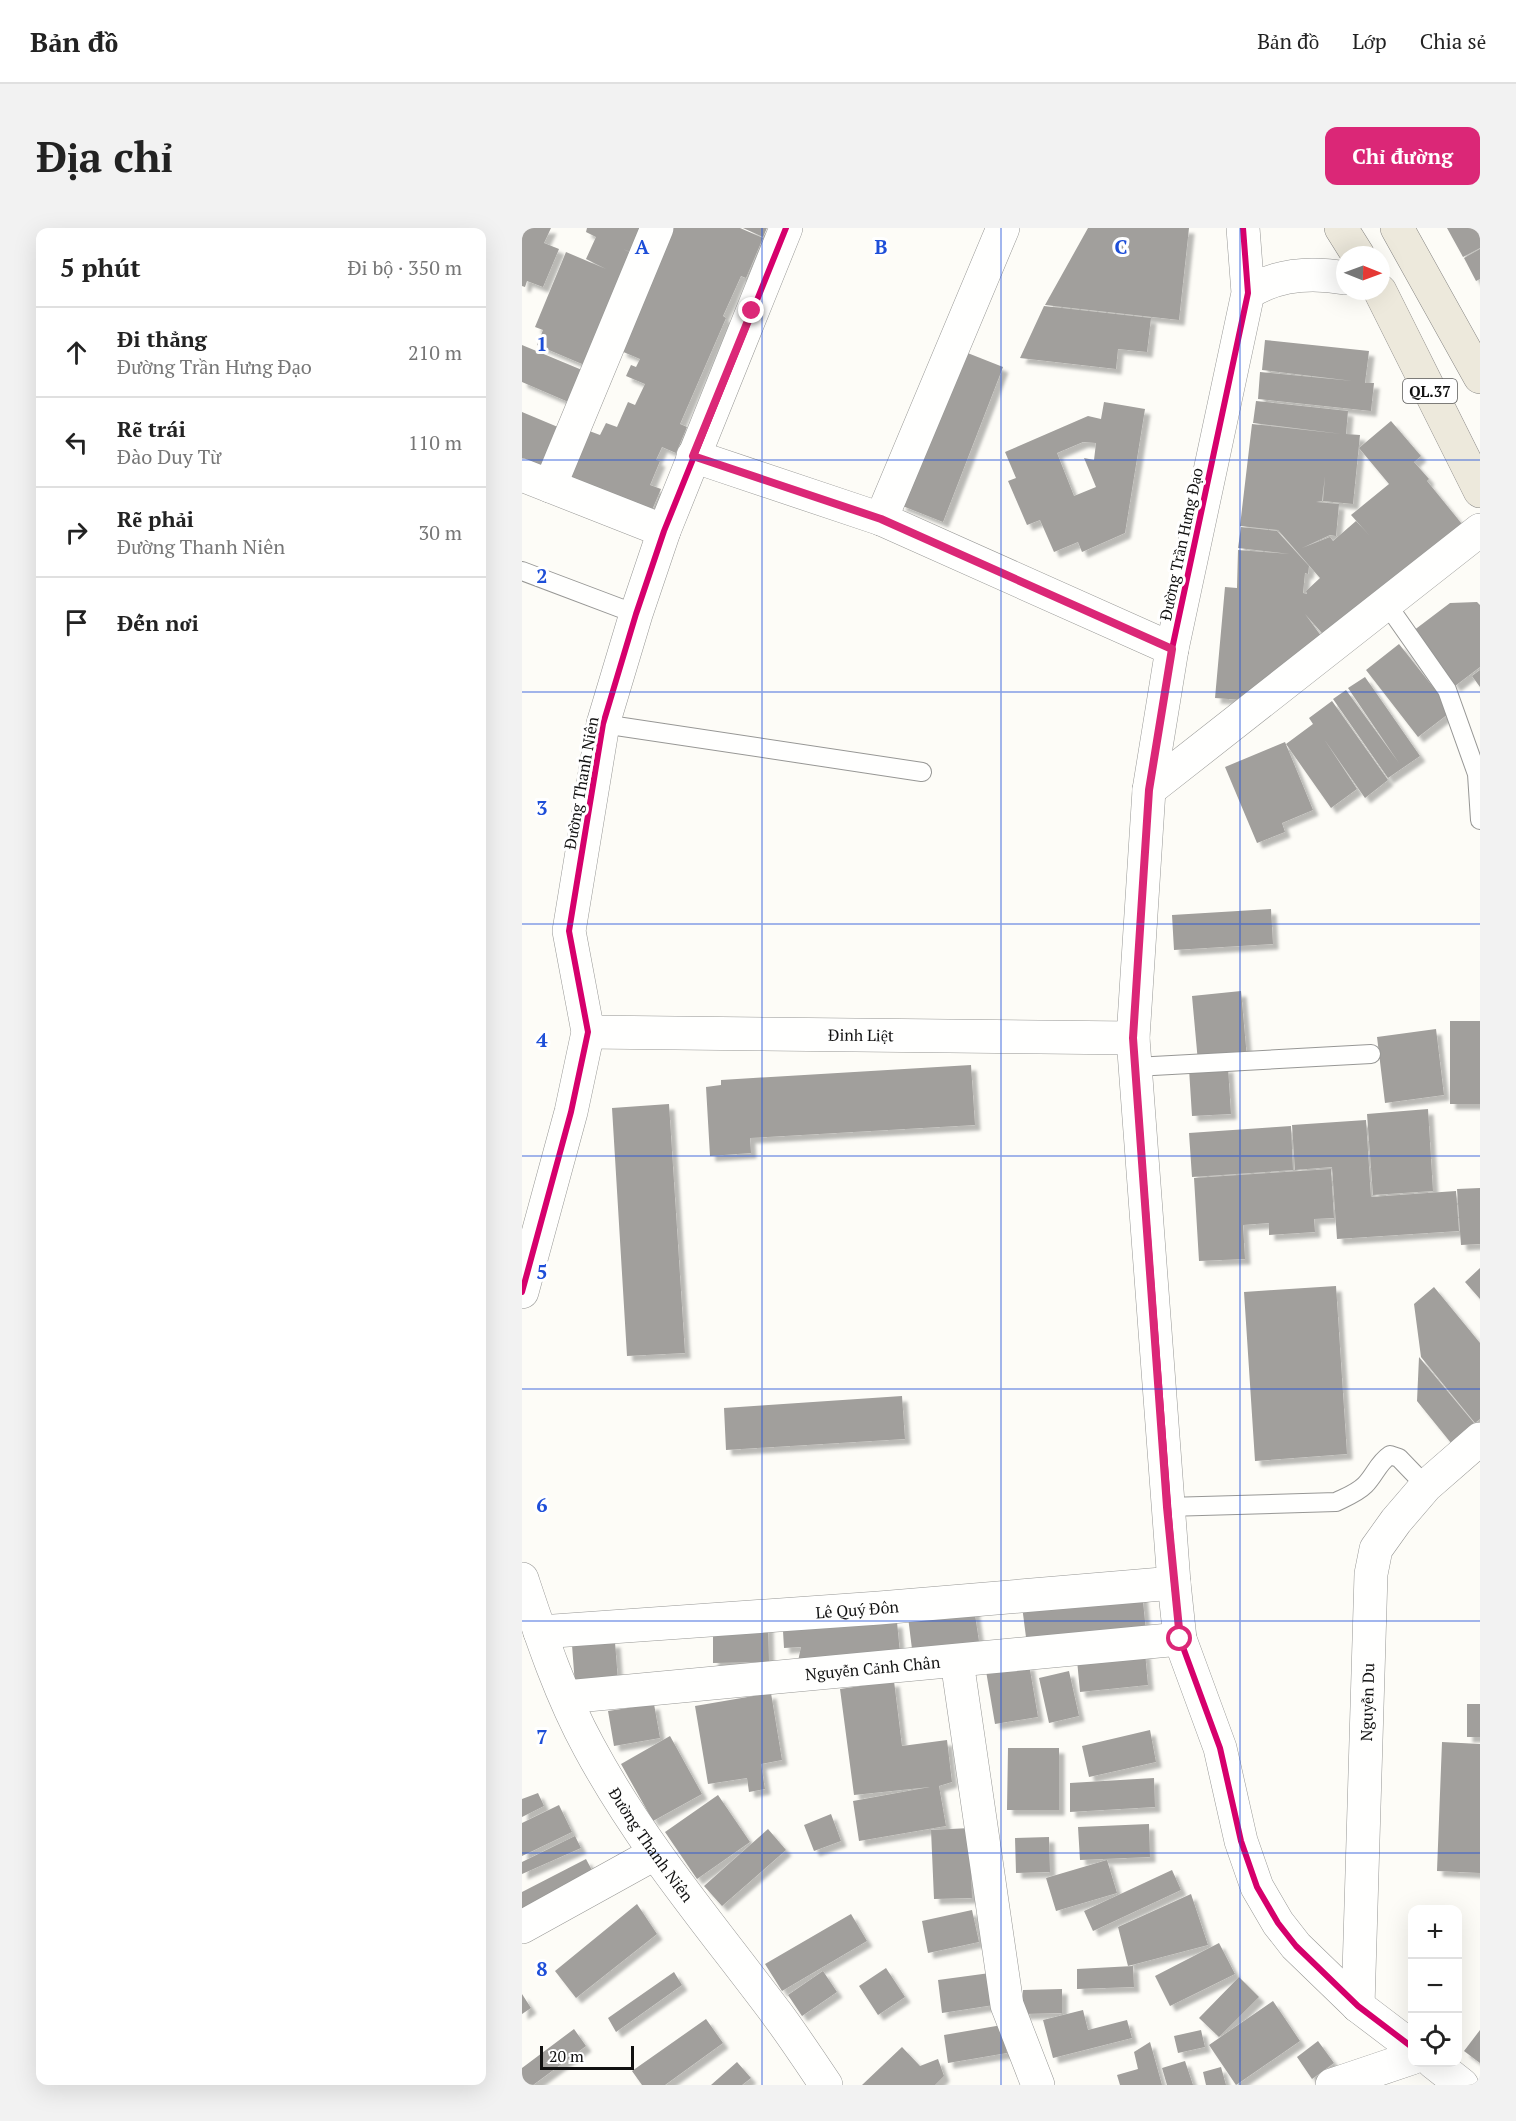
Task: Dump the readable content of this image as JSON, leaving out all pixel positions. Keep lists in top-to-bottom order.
{
  "streets": {
    "main road": ["QL.37"],
    "street": [
      "Đường Trần Hưng Đạo",
      "Đường Thanh Niên",
      "Đinh Liệt",
      "Lê Quý Đôn",
      "Nguyễn Cảnh Chân",
      "Nguyễn Du"
    ]
  },
  "crossings": [
    ["Đường Trần Hưng Đạo", "Đinh Liệt"],
    ["Đường Trần Hưng Đạo", "Lê Quý Đôn"],
    ["Đường Trần Hưng Đạo", "Nguyễn Cảnh Chân"],
    ["Đường Trần Hưng Đạo", "Nguyễn Du"],
    ["Đường Thanh Niên", "Đinh Liệt"],
    ["Đường Thanh Niên", "Lê Quý Đôn"],
    ["Đường Thanh Niên", "Nguyễn Cảnh Chân"]
  ],
  "scale_bar": "20 m",
  "north": "right",
  "page": {
    "header": "Bản đồ",
    "nav": ["Bản đồ", "Lớp", "Chia sẻ"],
    "buttons": "Chỉ đường",
    "title": "Địa chỉ",
    "heading": ["5 phút", "Đi bộ · 350 m"],
    "list": [
      ["Đi thẳng", "Đường Trần Hưng Đạo", "210 m"],
      ["Rẽ trái", "Đào Duy Từ", "110 m"],
      ["Rẽ phải", "Đường Thanh Niên", "30 m"],
      "Đến nơi"
    ],
    "map_buttons": ["+", "−"],
    "scale": "20 m"
  },
  "grid": {
    "columns": ["A", "B", "C"],
    "rows": [
      "1",
      "2",
      "3",
      "4",
      "5",
      "6",
      "7",
      "8"
    ]
  }
}
